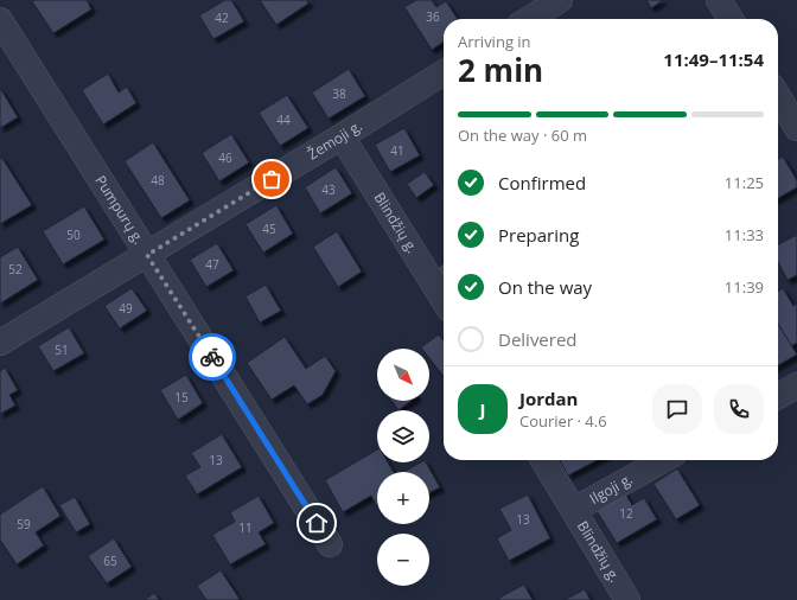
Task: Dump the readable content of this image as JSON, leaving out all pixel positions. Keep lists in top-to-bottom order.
{
  "streets": {
    "street": [
      "Žemoji g.",
      "Pumpurų g.",
      "Blindžių g.",
      "Ilgoji g."
    ]
  },
  "crossings": [
    ["Žemoji g.", "Pumpurų g."],
    ["Žemoji g.", "Blindžių g."],
    ["Blindžių g.", "Ilgoji g."]
  ],
  "house_numbers": [
    "36",
    "42",
    "38",
    "44",
    "41",
    "46",
    "48",
    "43",
    "45",
    "50",
    "47",
    "52",
    "49",
    "51",
    "15",
    "13",
    "12",
    "13",
    "59",
    "11",
    "65"
  ],
  "north": "bottom right",
  "page": {
    "heading": ["2 min", "Arriving in", "11:49–11:54"],
    "panel": ["Jordan", "Courier · 4.6"],
    "bar": "On the way · 60 m",
    "list": [
      ["Confirmed", "11:25"],
      ["Preparing", "11:33"],
      ["On the way", "11:39"],
      "Delivered"
    ],
    "map_buttons": ["+", "−"],
    "round": "J"
  }
}
